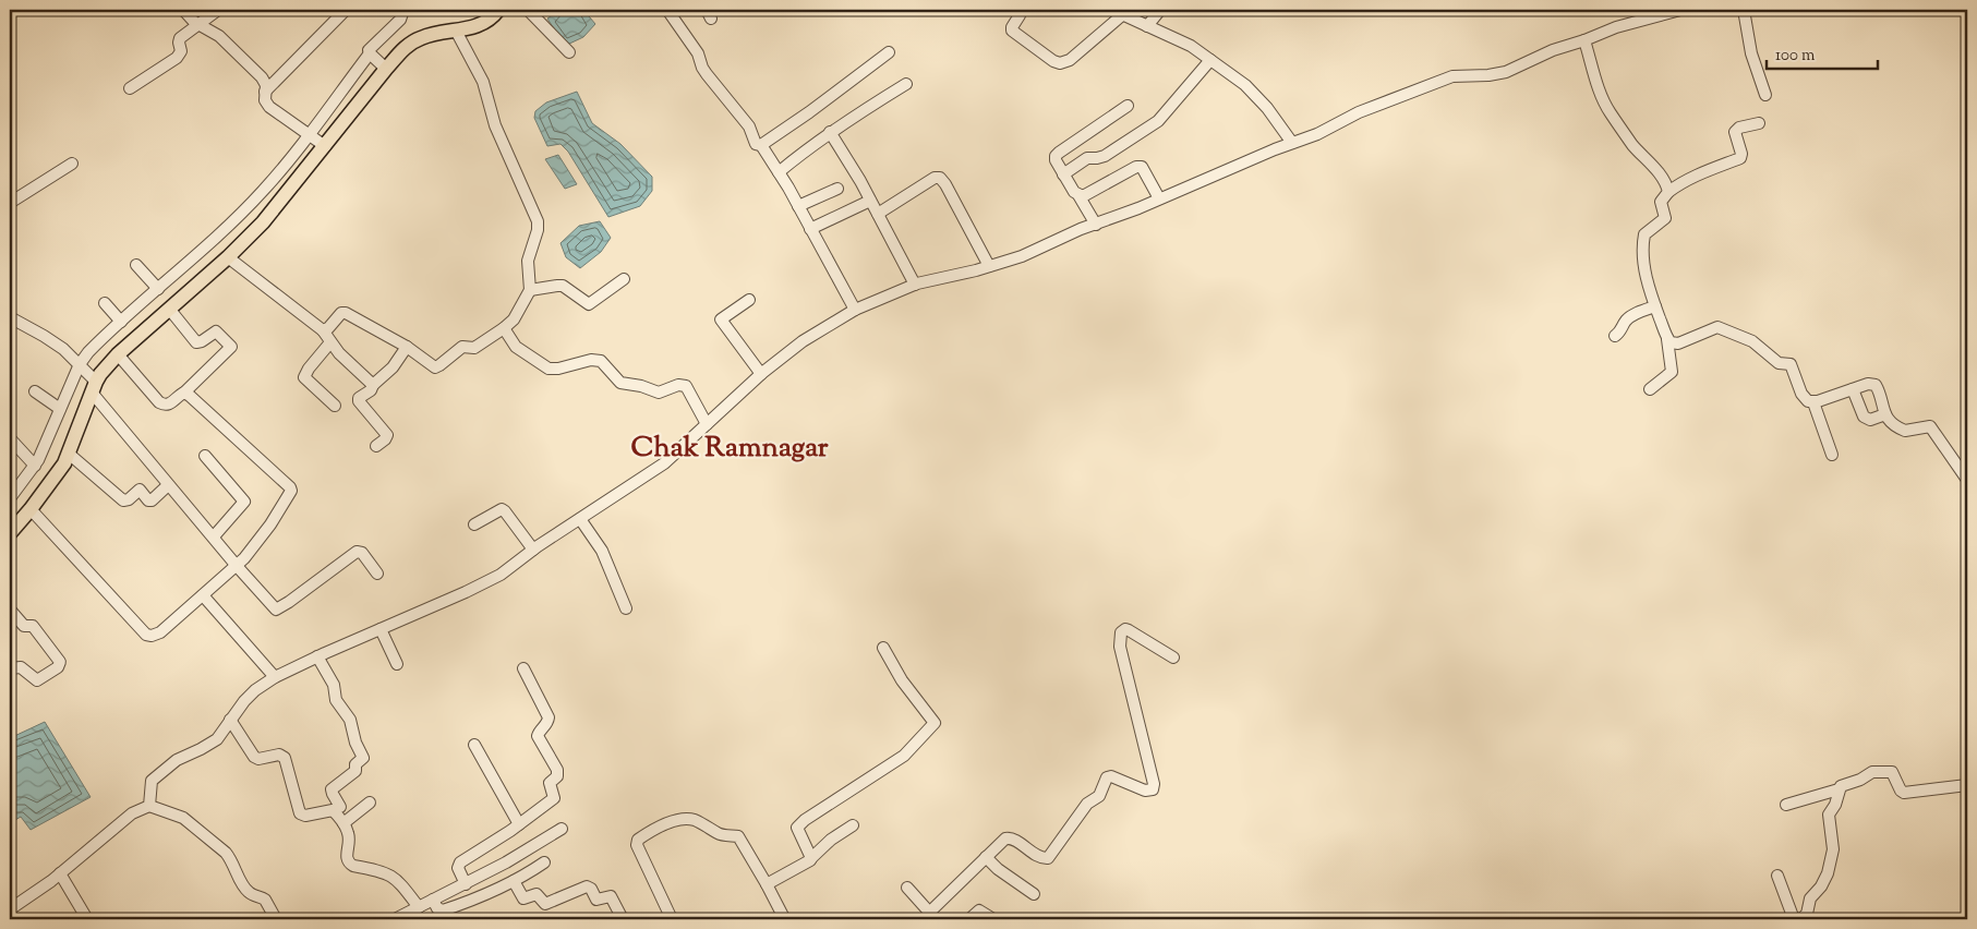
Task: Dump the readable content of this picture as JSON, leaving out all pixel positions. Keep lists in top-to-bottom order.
{
  "districts": ["Chak Ramnagar"],
  "scale_bar": "100 m"
}
